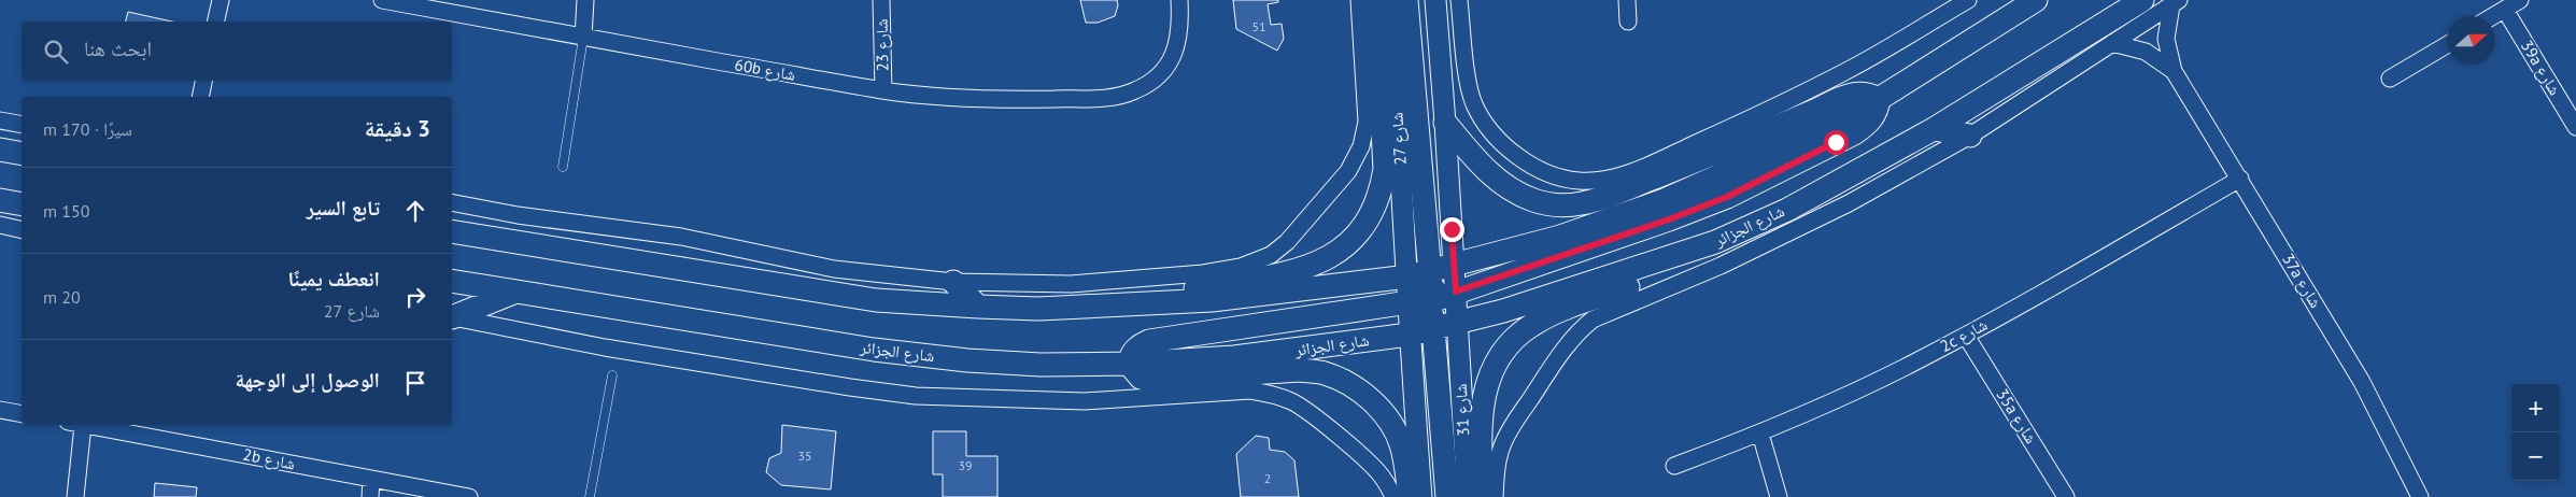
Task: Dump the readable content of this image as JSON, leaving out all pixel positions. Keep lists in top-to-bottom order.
{
  "streets": {
    "main road": ["شارع الجزائر"],
    "street": [
      "شارع 23",
      "39a شارع",
      "60b شارع",
      "شارع 27",
      "37a شارع",
      "2c شارع",
      "شارع 31",
      "35a شارع",
      "2b شارع"
    ]
  },
  "crossings": [
    ["شارع 23", "60b شارع"],
    ["شارع الجزائر", "شارع 31"],
    ["37a شارع", "2c شارع"],
    ["2c شارع", "35a شارع"]
  ],
  "house_numbers": [
    "51",
    "35",
    "39",
    "2"
  ],
  "north": "right",
  "page": {
    "search": "ابحث هنا",
    "heading": ["3 دقيقة", "سيرًا · 170 m"],
    "list": [
      ["تابع السير", "150 m"],
      ["انعطف يمينًا", "شارع 27", "20 m"],
      "الوصول إلى الوجهة"
    ],
    "map_buttons": ["+", "−"]
  }
}
